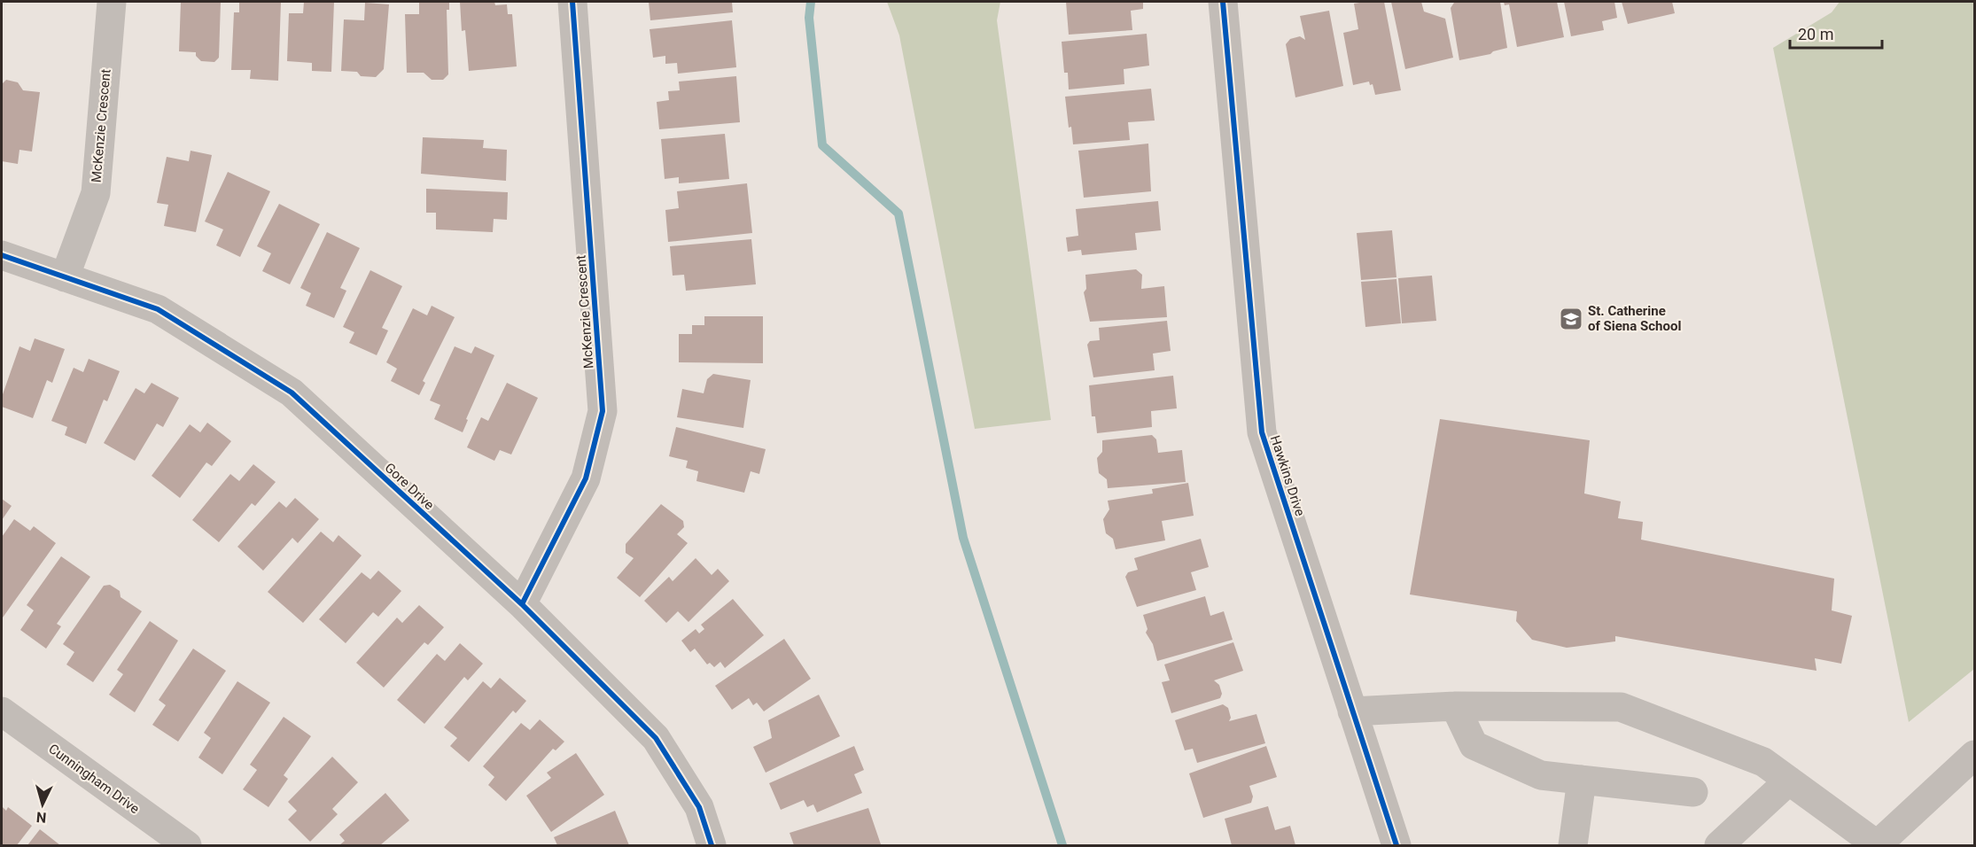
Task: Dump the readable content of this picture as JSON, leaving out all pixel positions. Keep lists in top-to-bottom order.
{
  "streets": {
    "street": [
      "McKenzie Crescent",
      "Hawkins Drive",
      "Gore Drive",
      "Cunningham Drive"
    ]
  },
  "crossings": [
    ["McKenzie Crescent", "Gore Drive"]
  ],
  "places": {
    "school or university": ["St. Catherine of Siena School"]
  },
  "scale_bar": "20 m",
  "north": "bottom"
}
